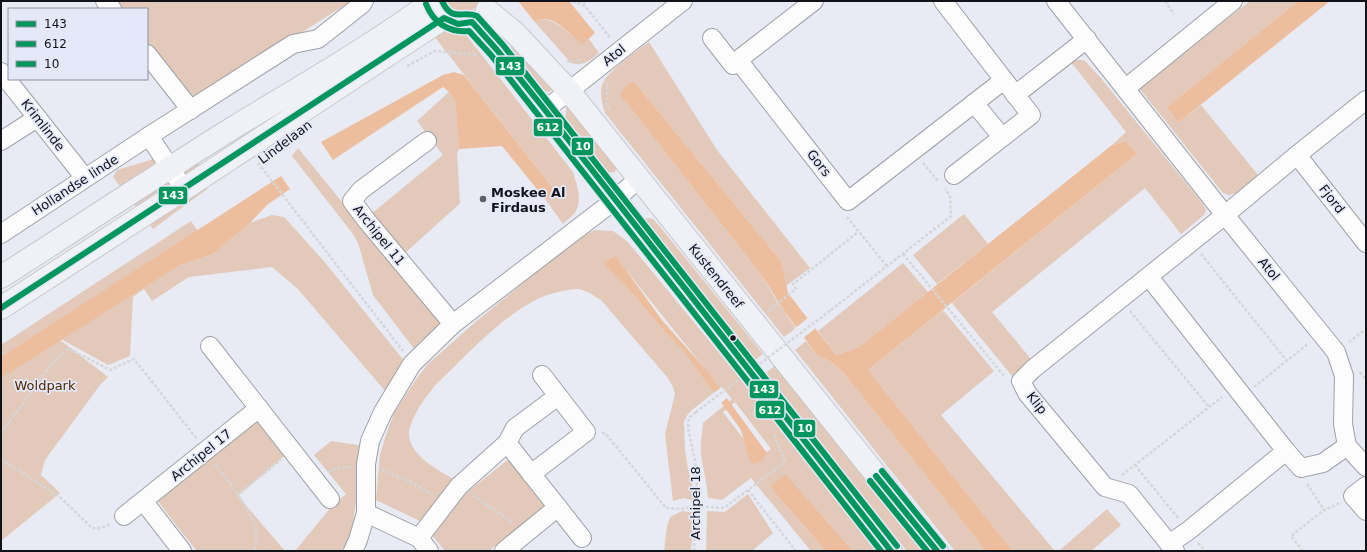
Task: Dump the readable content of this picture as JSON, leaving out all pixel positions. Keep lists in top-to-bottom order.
{
  "streets": {
    "main road": ["Lindelaan", "Kustendreef"],
    "street": [
      "Atol",
      "Krimlinde",
      "Gors",
      "Hollandse linde",
      "Fjord",
      "Archipel 11",
      "Klip",
      "Archipel 17"
    ],
    "path": ["Archipel 18"]
  },
  "crossings": [
    ["Atol", "Kustendreef"],
    ["Atol", "Klip"],
    ["Krimlinde", "Hollandse linde"]
  ],
  "parks": ["Woldpark"],
  "places": ["Moskee Al Firdaus"],
  "lines": ["transit line 10", "transit line 612", "transit line 143"],
  "legend": ["143", "612", "10"]
}
